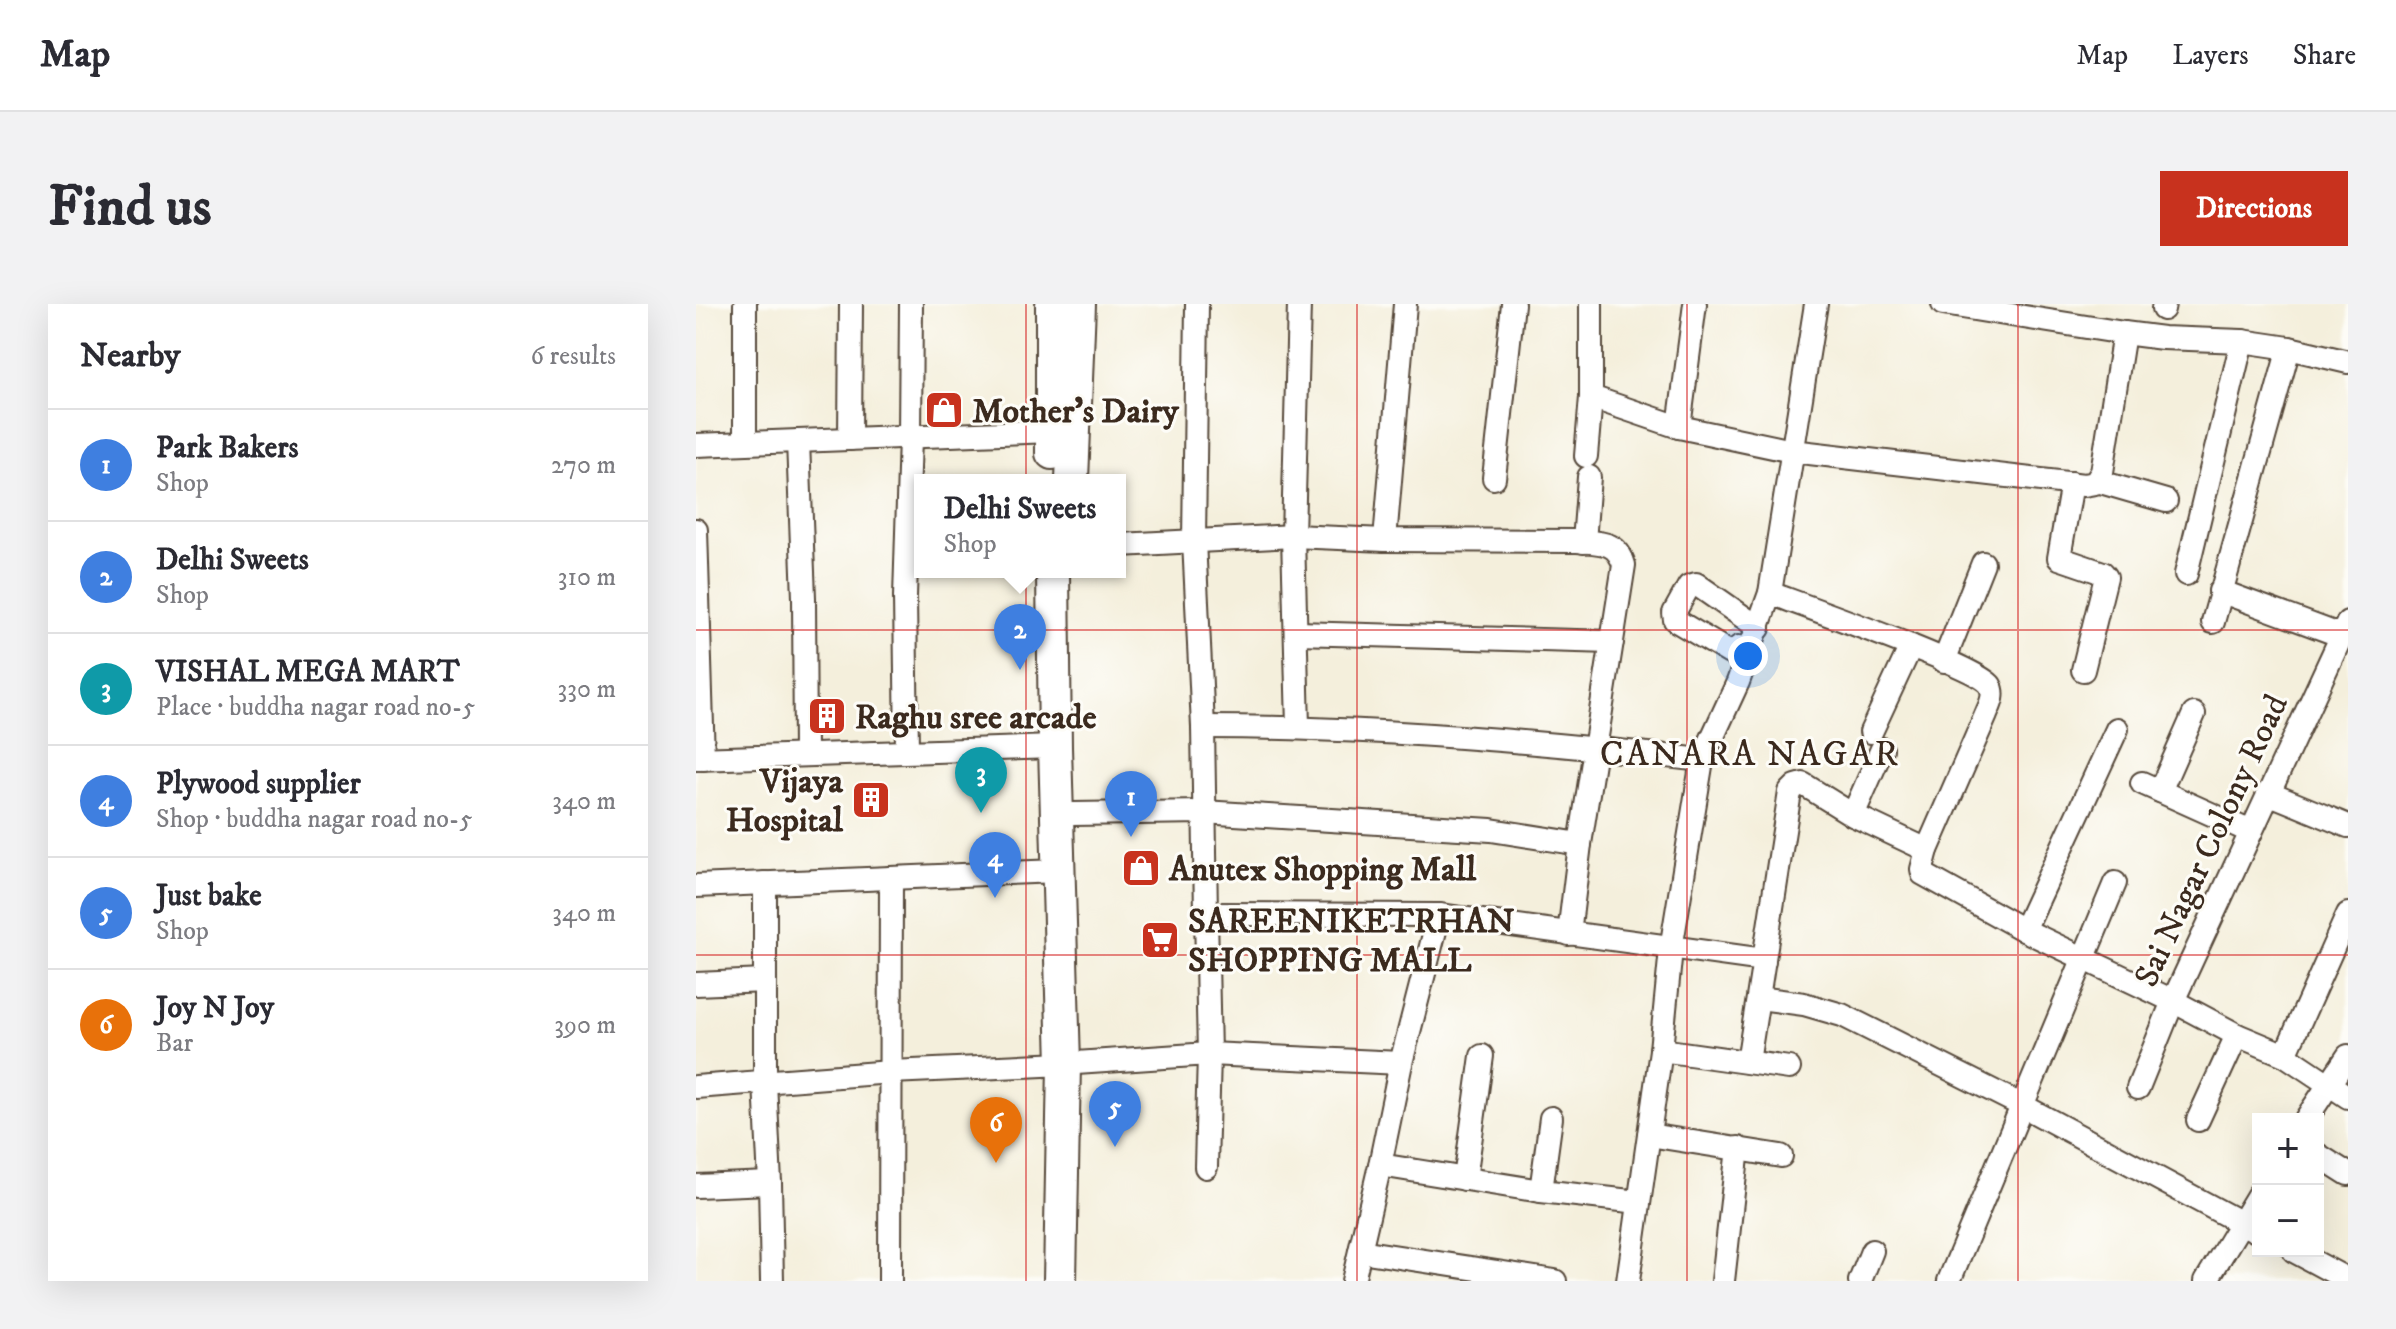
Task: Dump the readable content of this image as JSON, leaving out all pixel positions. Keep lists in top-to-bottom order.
{
  "streets": {
    "street": ["Sai Nagar Colony Road"]
  },
  "districts": ["CANARA NAGAR"],
  "places": {
    "shop": ["Mother's Dairy", "Anutex Shopping Mall"],
    "building": ["Raghu sree arcade", "Vijaya Hospital"],
    "supermarket": ["SAREENIKETRHAN SHOPPING MALL"]
  },
  "page": {
    "header": "Map",
    "nav": ["Map", "Layers", "Share"],
    "buttons": "Directions",
    "title": "Find us",
    "heading": ["Nearby", "6 results"],
    "list": [
      {
        "mark": "1",
        "name": "Park Bakers",
        "note": "Shop",
        "value": "270 m"
      },
      {
        "mark": "2",
        "name": "Delhi Sweets",
        "note": "Shop",
        "value": "310 m"
      },
      {
        "mark": "3",
        "name": "VISHAL MEGA MART",
        "note": "Place · buddha nagar road no-5",
        "value": "330 m"
      },
      {
        "mark": "4",
        "name": "Plywood supplier",
        "note": "Shop · buddha nagar road no-5",
        "value": "340 m"
      },
      {
        "mark": "5",
        "name": "Just bake",
        "note": "Shop",
        "value": "340 m"
      },
      {
        "mark": "6",
        "name": "Joy N Joy",
        "note": "Bar",
        "value": "390 m"
      }
    ],
    "popup": ["Delhi Sweets", "Shop"],
    "pins": [
      "2",
      "3",
      "1",
      "4",
      "5",
      "6"
    ],
    "map_buttons": ["+", "−"]
  }
}
